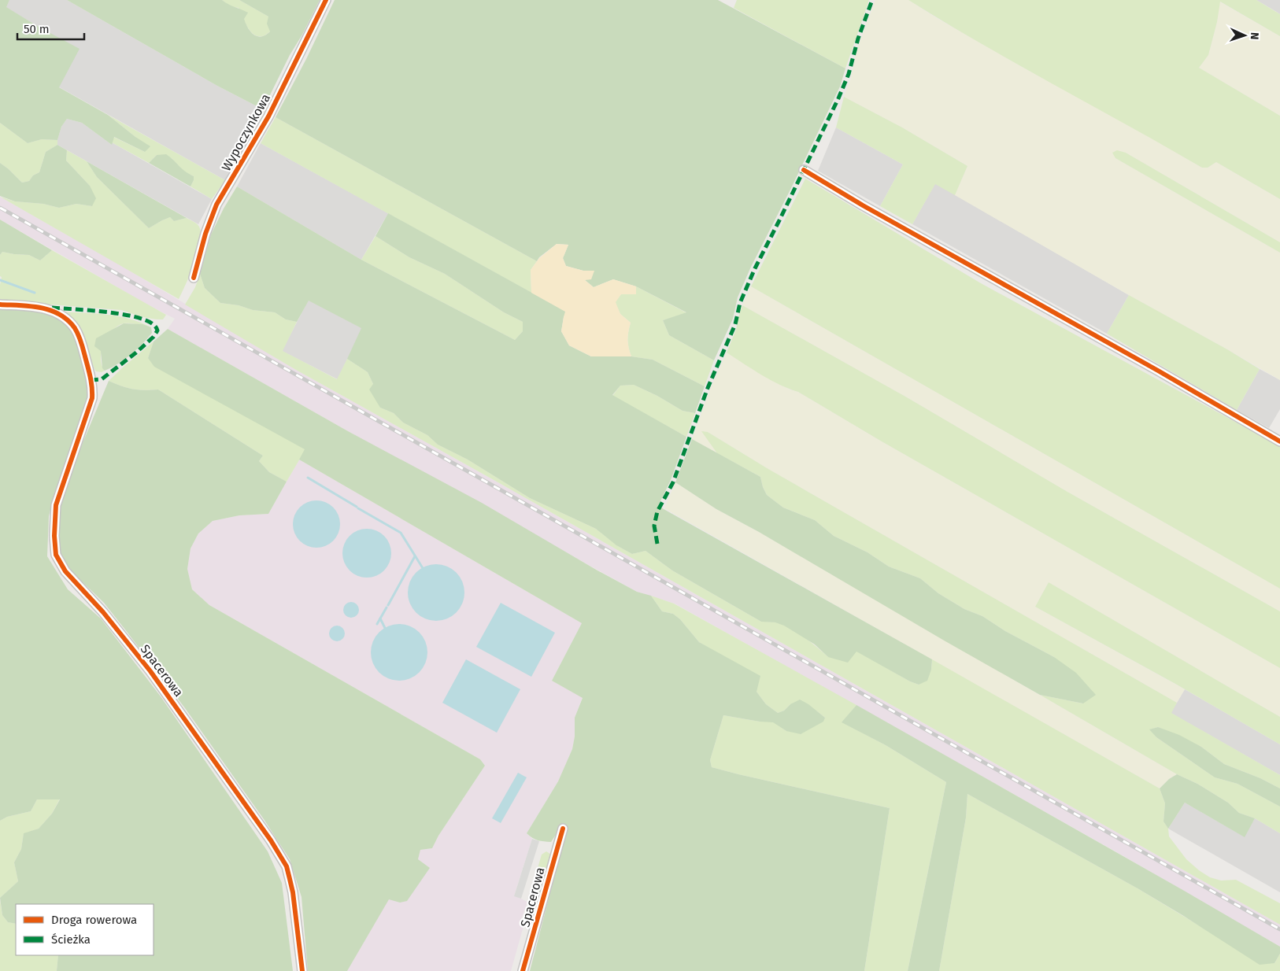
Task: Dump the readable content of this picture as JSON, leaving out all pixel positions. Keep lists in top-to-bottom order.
{
  "streets": {
    "street": ["Wypoczynkowa", "Spacerowa"]
  },
  "legend": ["Droga rowerowa", "Ścieżka"],
  "scale_bar": "50 m",
  "north": "right"
}
